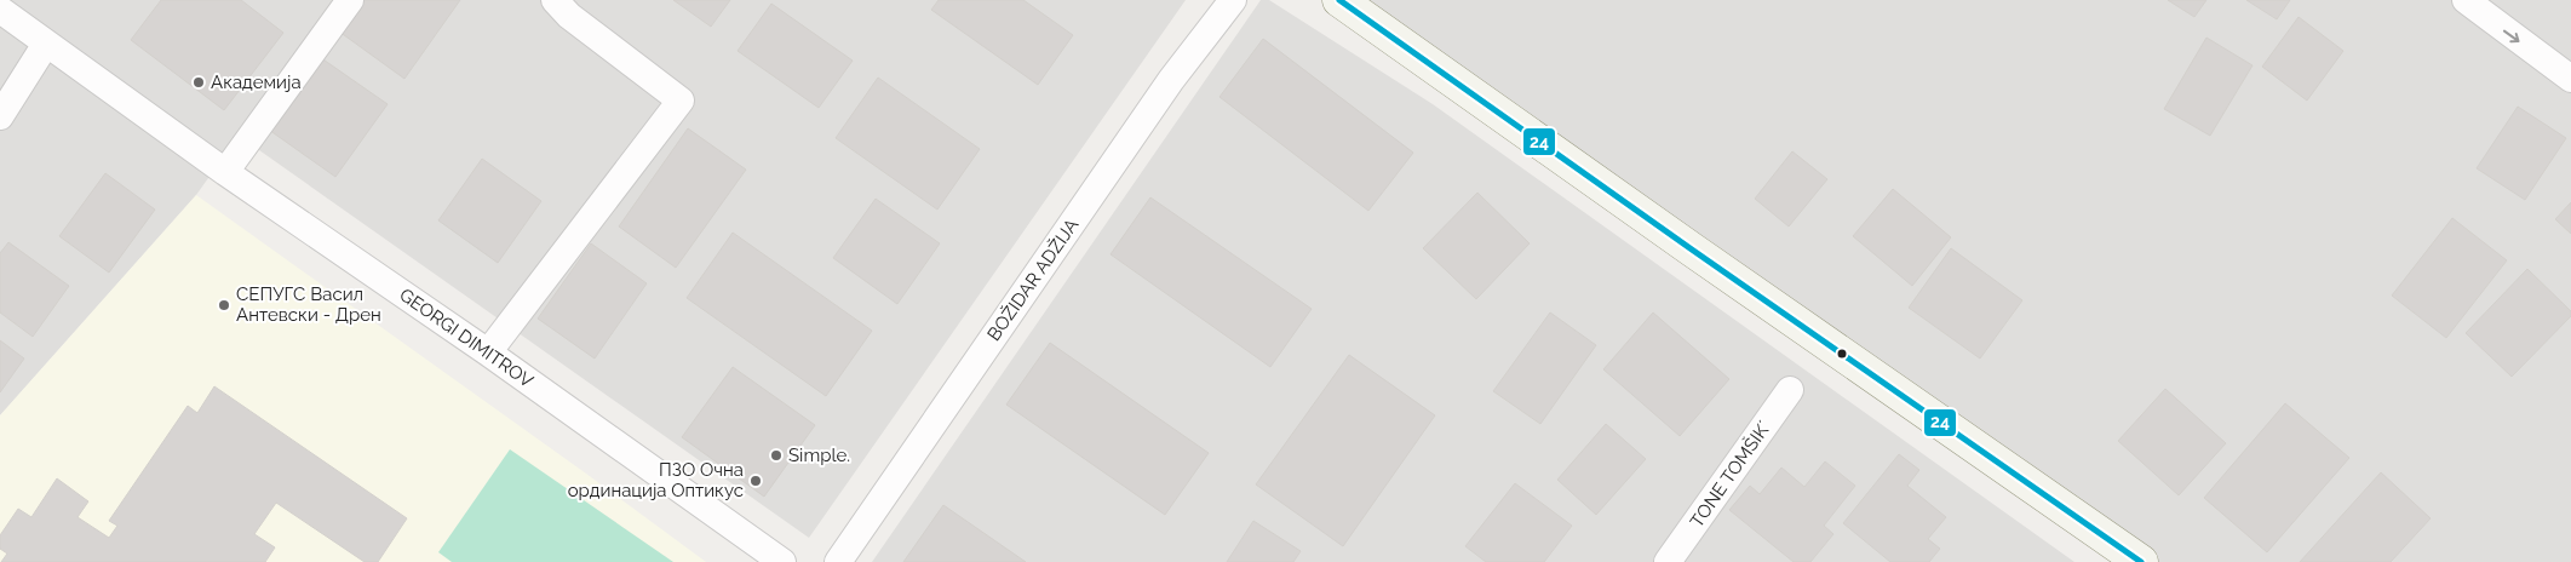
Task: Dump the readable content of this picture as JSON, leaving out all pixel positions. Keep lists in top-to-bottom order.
{
  "streets": {
    "street": ["BOŽIDAR ADŽIJA", "GEORGI DIMITROV", "TONE TOMŠIḰ"]
  },
  "places": [
    "Академија",
    "СЕПУГС Васил Антевски - Дрен",
    "Simple.",
    "ПЗО Очна ординација Оптикус"
  ],
  "lines": ["transit line 24"]
}
